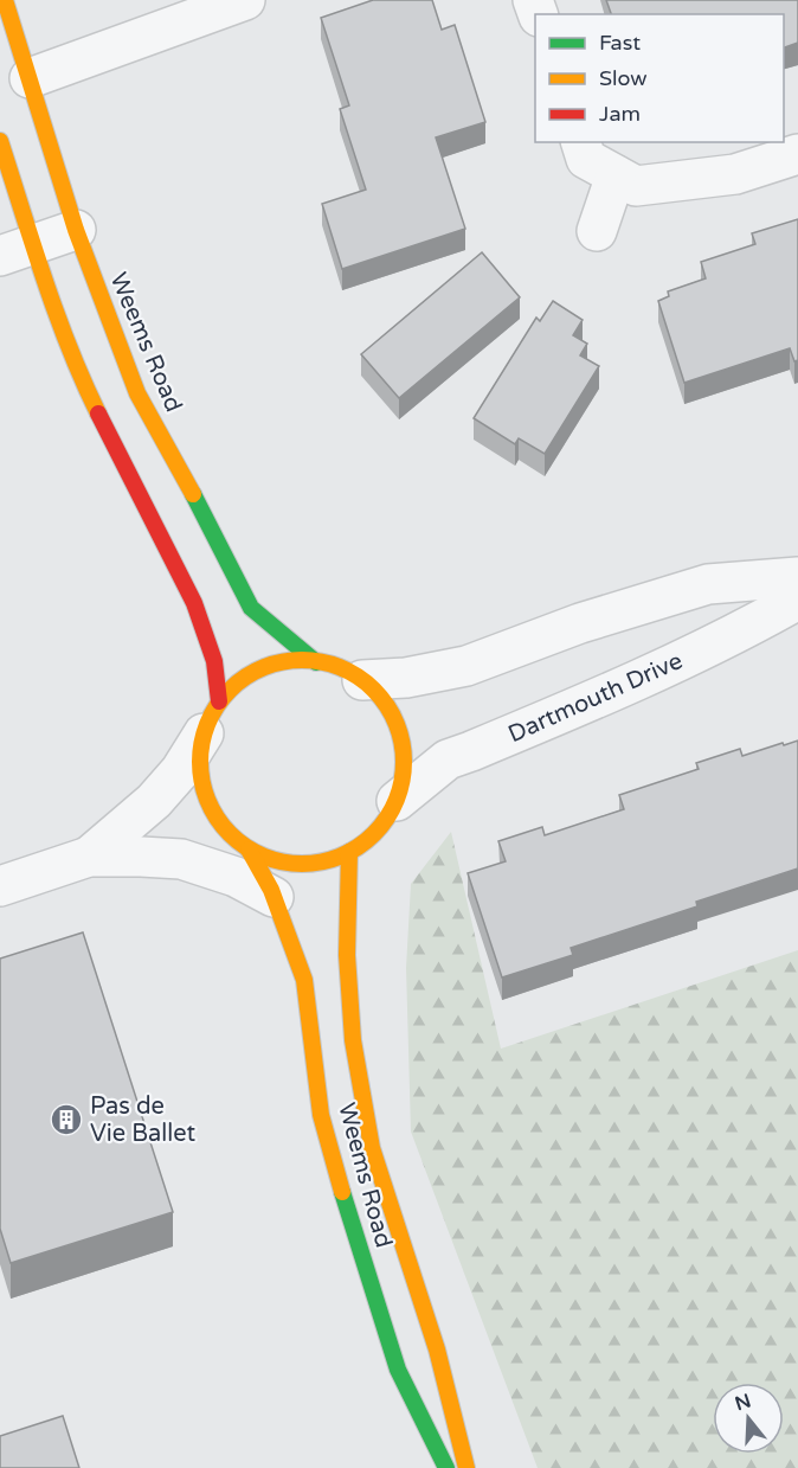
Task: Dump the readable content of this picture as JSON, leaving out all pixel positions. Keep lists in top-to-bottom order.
{
  "streets": {
    "street": ["Weems Road", "Dartmouth Drive"]
  },
  "crossings": [
    ["Weems Road", "Dartmouth Drive"]
  ],
  "places": {
    "building": ["Pas de Vie Ballet"]
  },
  "legend": ["Fast", "Slow", "Jam"],
  "north": "top"
}
